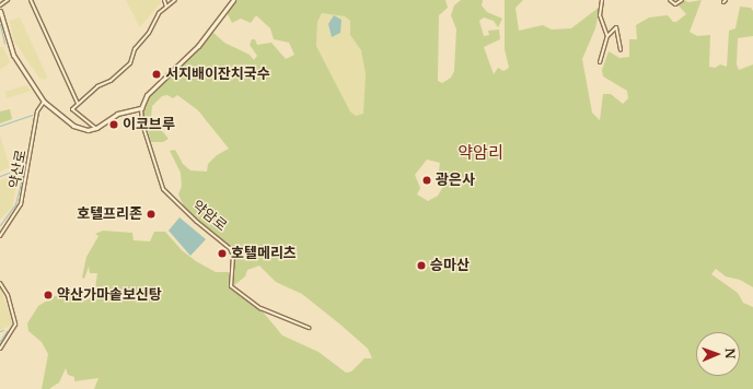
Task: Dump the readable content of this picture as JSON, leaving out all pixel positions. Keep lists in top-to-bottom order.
{
  "streets": {
    "street": ["약산로", "약암로"]
  },
  "districts": ["약암리"],
  "places": [
    "서지배이잔치국수",
    "이코브루",
    "광은사",
    "호텔프리존",
    "호텔메리츠",
    "승마산",
    "약산가마솥보신탕"
  ],
  "north": "right"
}
